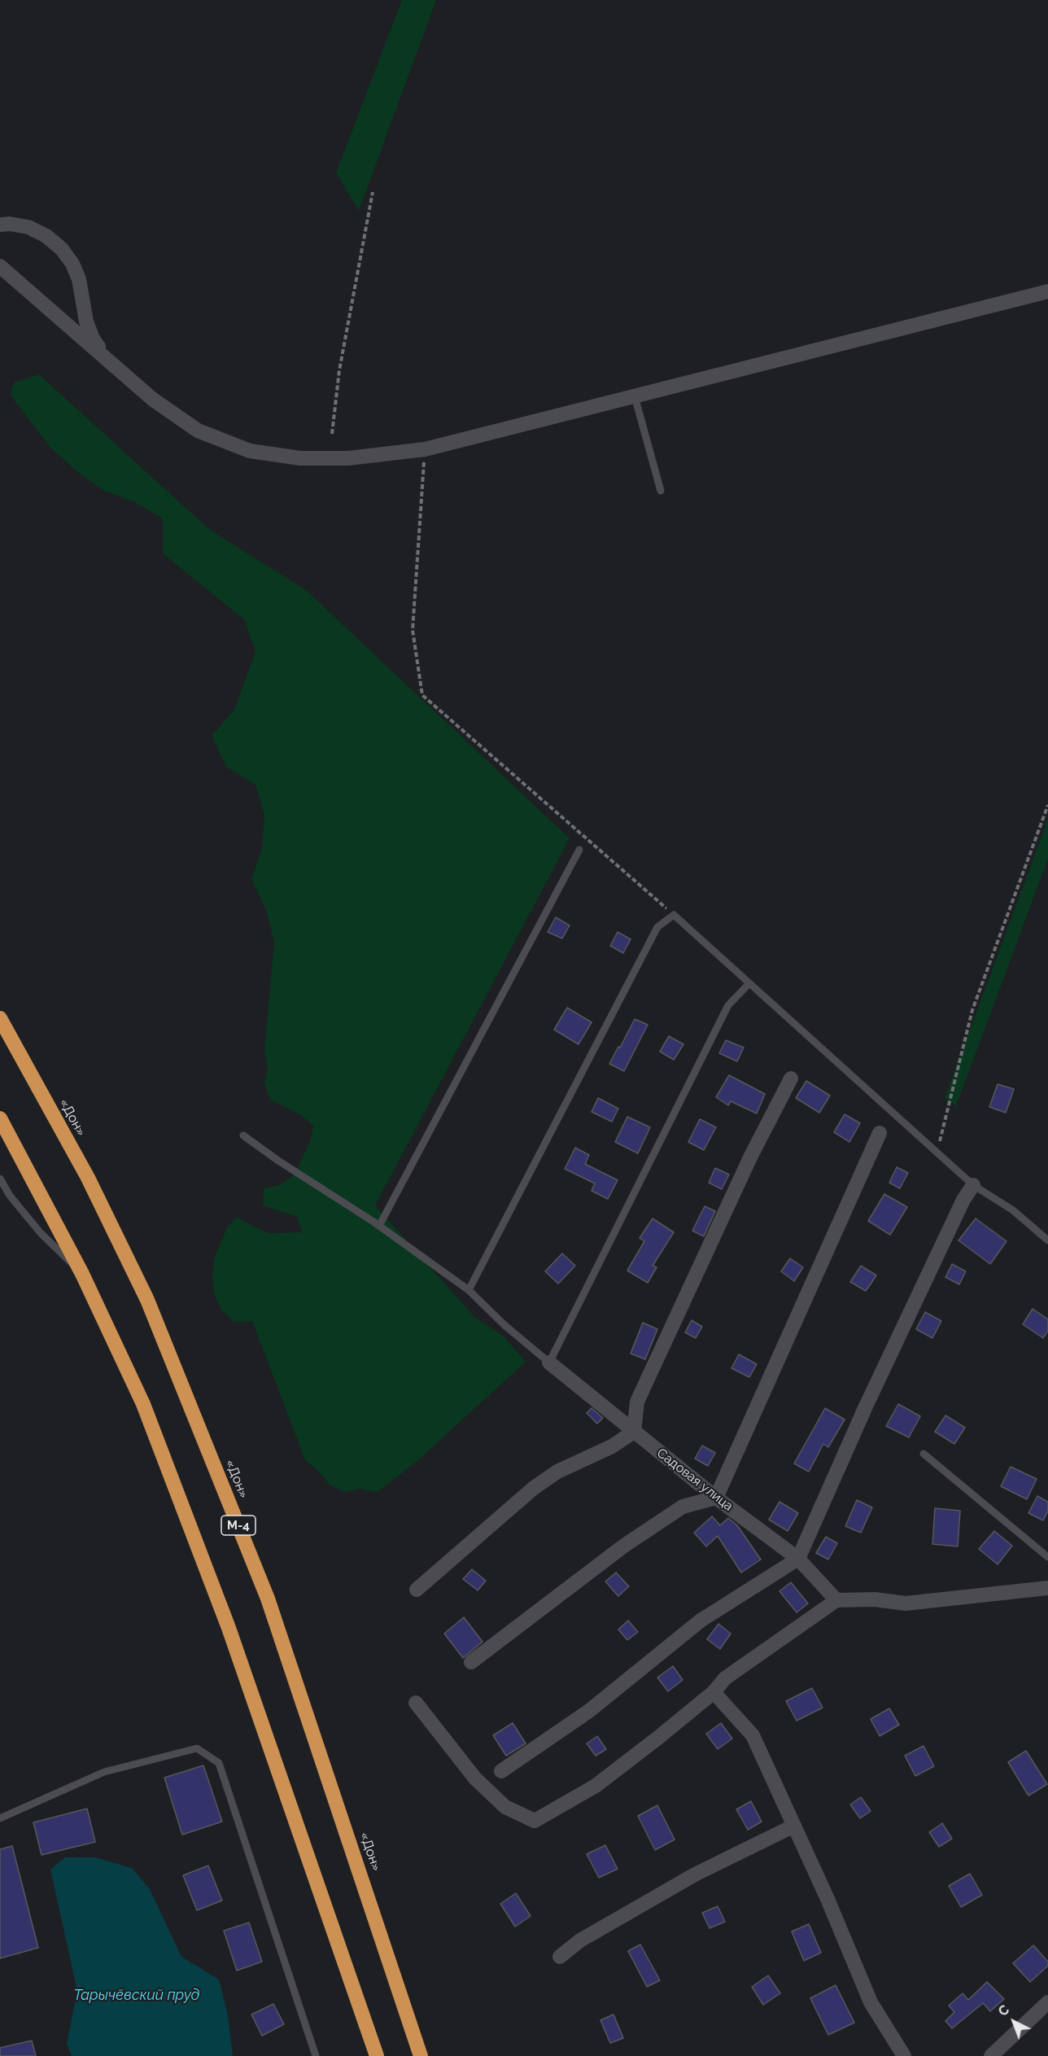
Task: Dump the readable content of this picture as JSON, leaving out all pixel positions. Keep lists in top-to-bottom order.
{
  "streets": {
    "highway": ["«Дон»", "М-4"],
    "street": ["Садовая улица"]
  },
  "water": ["Тарычёвский пруд"],
  "north": "top left"
}
